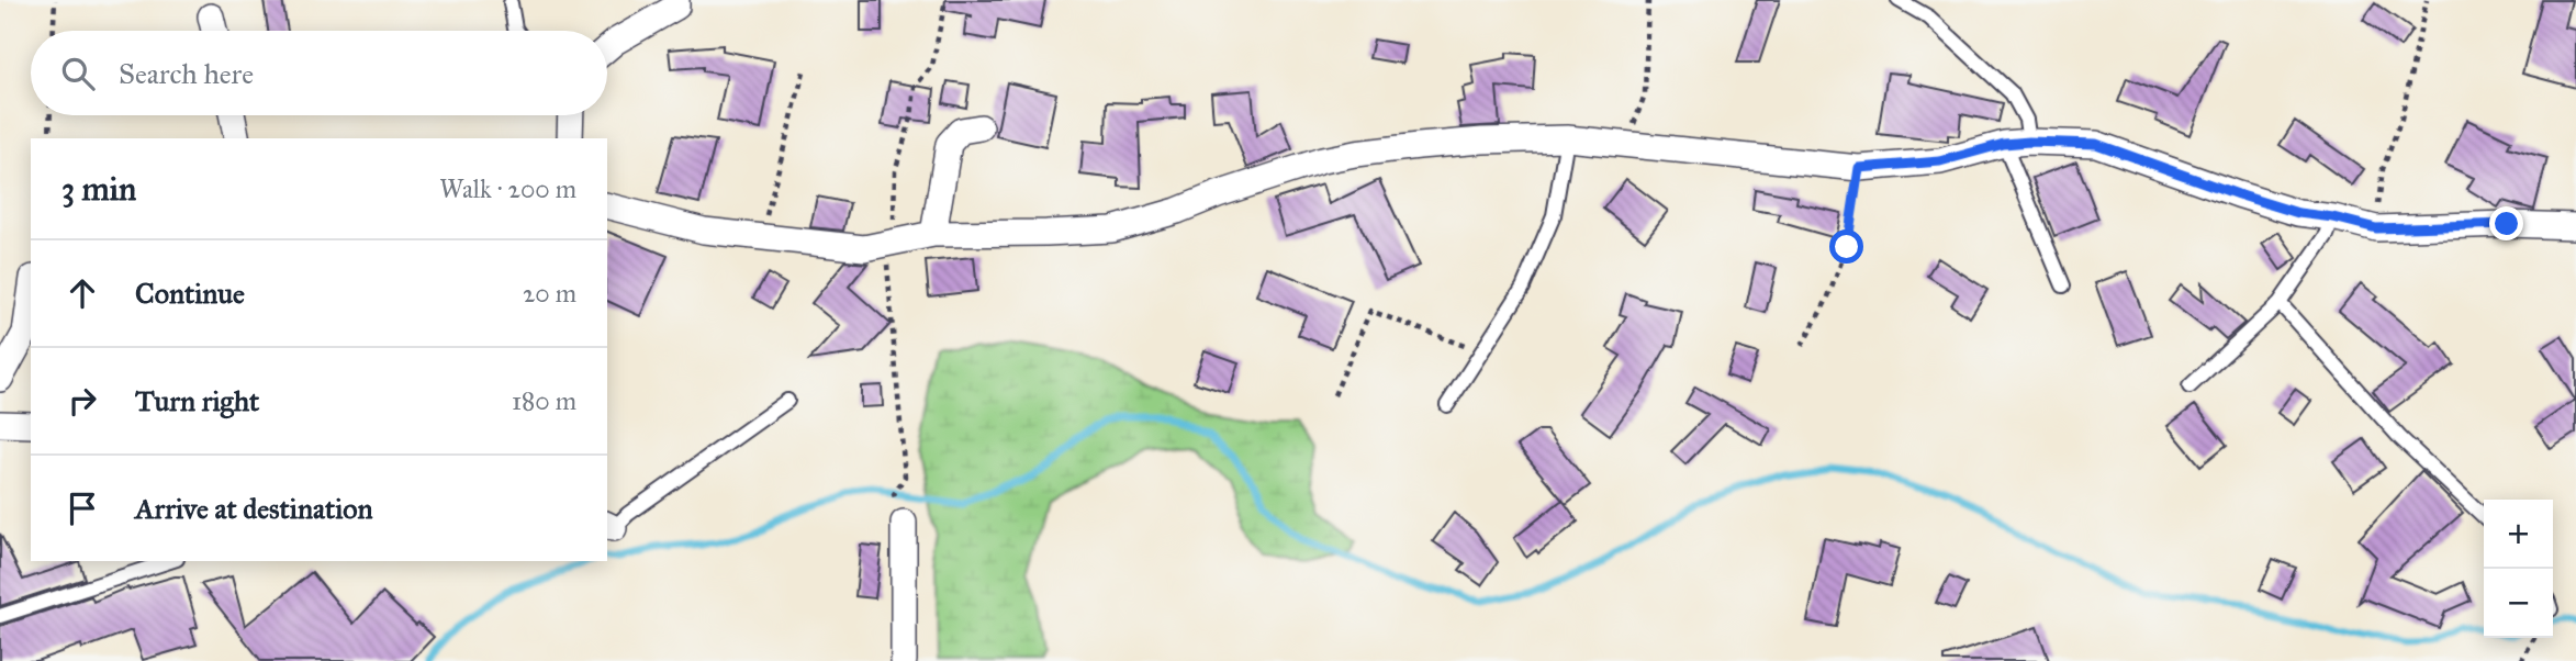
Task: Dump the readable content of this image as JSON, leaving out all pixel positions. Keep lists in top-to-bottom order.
{
  "page": {
    "search": "Search here",
    "heading": ["3 min", "Walk · 200 m"],
    "list": [
      ["Continue", "20 m"],
      ["Turn right", "180 m"],
      "Arrive at destination"
    ],
    "map_buttons": ["+", "−"]
  }
}
